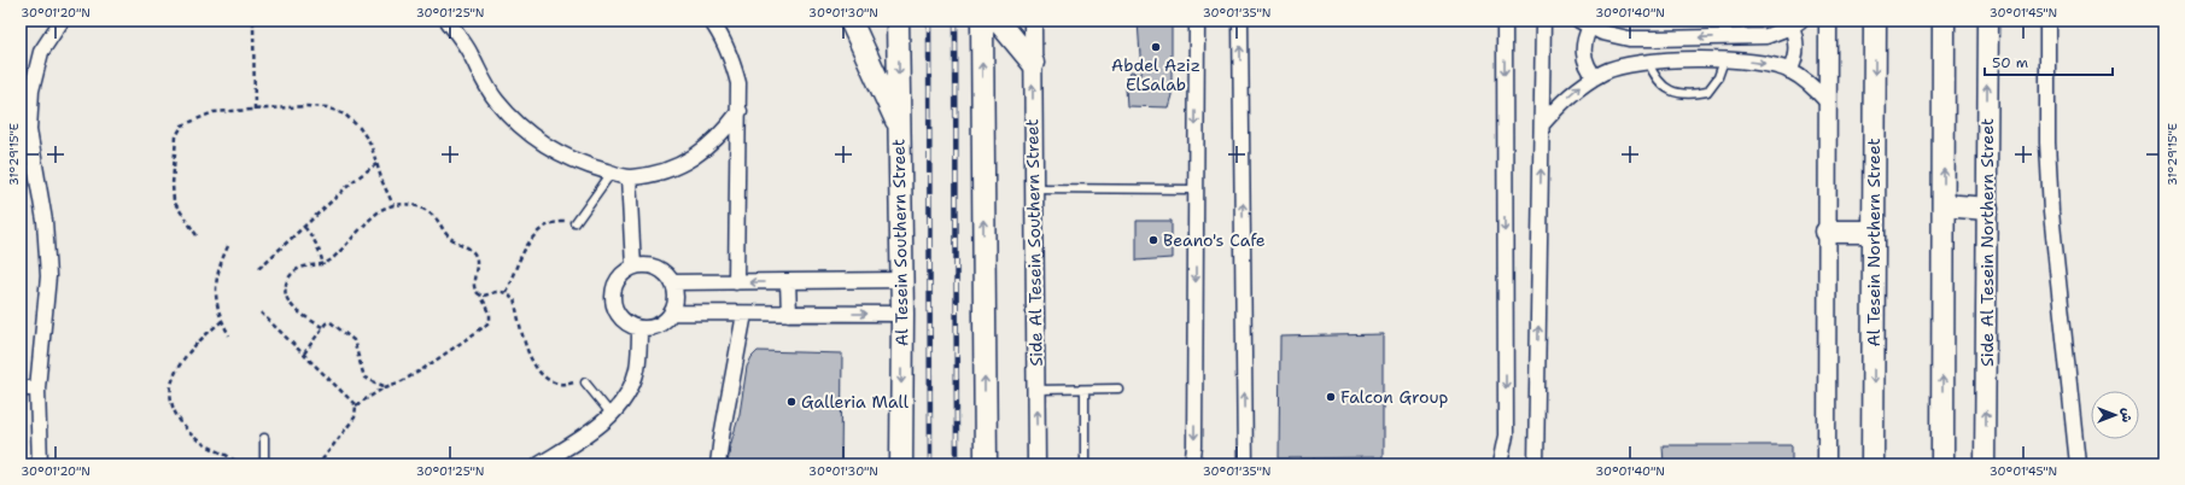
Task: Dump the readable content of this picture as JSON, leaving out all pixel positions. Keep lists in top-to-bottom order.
{
  "streets": {
    "main road": ["Al Tesein Southern Street", "Al Tesein Northern Street", "Side Al Tesein Northern Street"],
    "street": ["Side Al Tesein Southern Street"]
  },
  "one_way": ["Side Al Tesein Southern Street"],
  "places": [
    "Abdel Aziz ElSalab",
    "Beano's Cafe",
    "Falcon Group",
    "Galleria Mall"
  ],
  "scale_bar": "50 m",
  "north": "right",
  "coordinates": [
    "30°01'20\"N",
    "30°01'25\"N",
    "30°01'30\"N",
    "30°01'35\"N",
    "30°01'40\"N",
    "30°01'45\"N",
    "31°29'15\"E"
  ]
}
